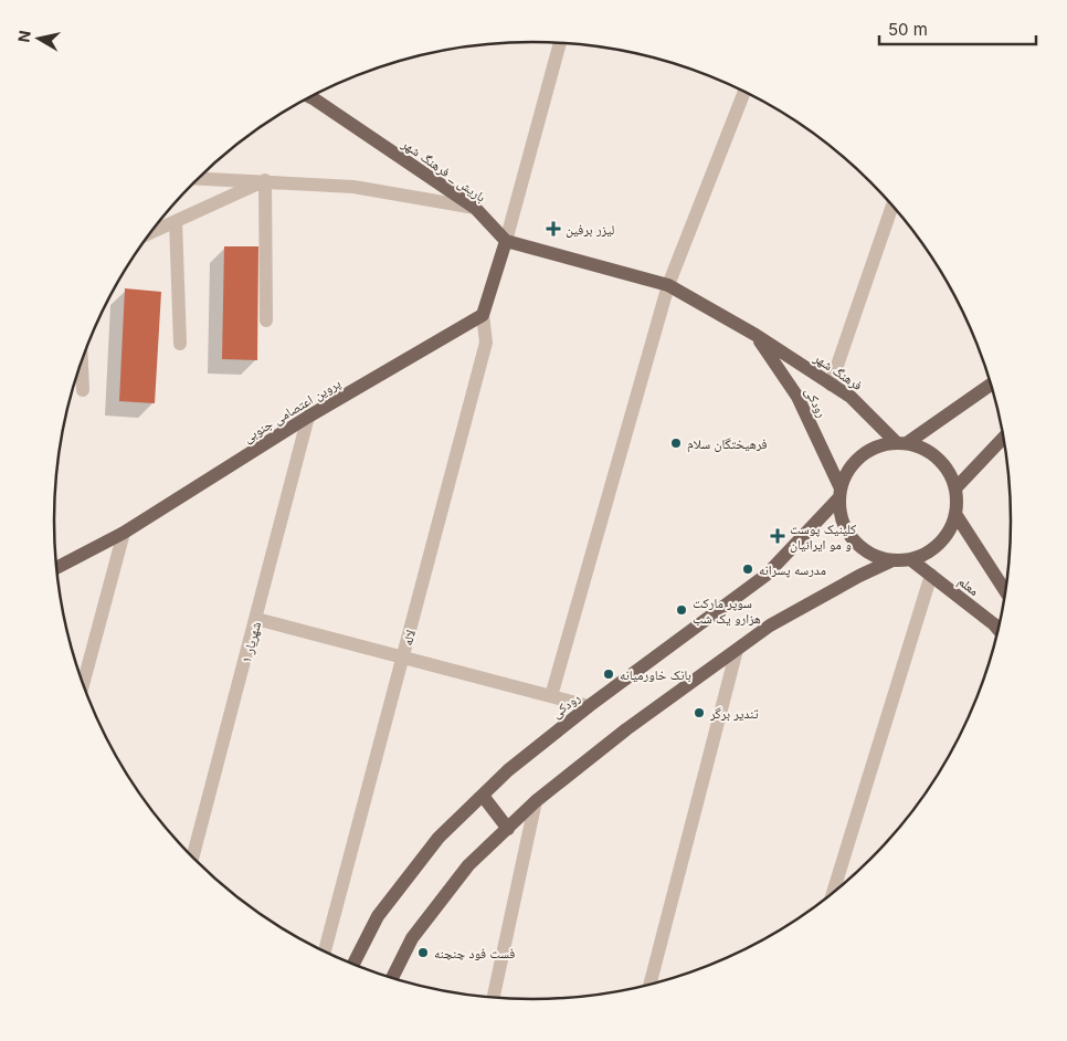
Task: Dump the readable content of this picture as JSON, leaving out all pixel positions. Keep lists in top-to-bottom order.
{
  "streets": {
    "main road": [
      "باریش _ فرهنگ شهر",
      "فرهنگ شهر",
      "رودکی",
      "پروین اعتصامی جنوبی",
      "معلم",
      "رودکى"
    ],
    "street": ["لاله", "شهریار ۱"]
  },
  "crossings": [
    ["فرهنگ شهر", "رودکی"],
    ["فرهنگ شهر", "معلم"],
    ["فرهنگ شهر", "رودکى"],
    ["رودکی", "معلم"],
    ["رودکی", "رودکى"],
    ["پروین اعتصامی جنوبی", "لاله"],
    ["پروین اعتصامی جنوبی", "شهریار ۱"],
    ["معلم", "رودکى"]
  ],
  "places": {
    "health": ["لیزر برفین", "کلینیک پوست و مو ایرانیان"],
    "other": [
      "فرهیختگان سلام",
      "مدرسه پسرانه",
      "سوپر مارکت هزارو یک شب",
      "بانک خاورمیانه",
      "تندیر برگر",
      "فست فود چنچنه"
    ]
  },
  "scale_bar": "50 m",
  "north": "left"
}
